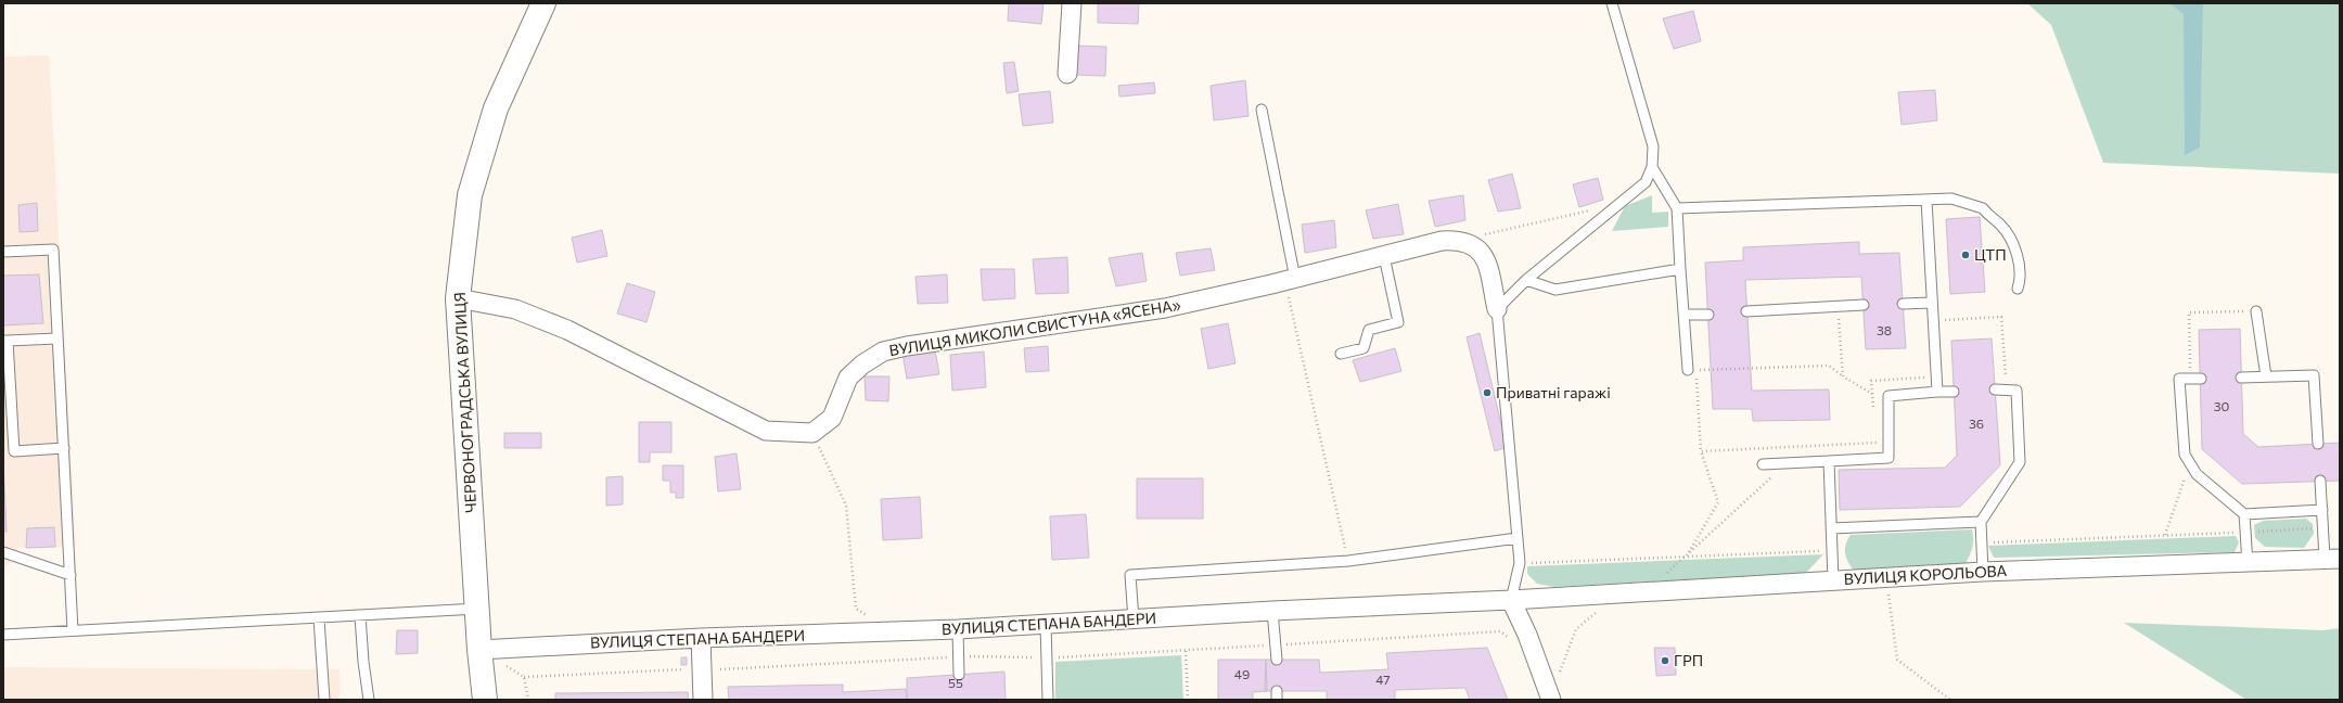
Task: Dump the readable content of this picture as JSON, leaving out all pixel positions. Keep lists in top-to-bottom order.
{
  "streets": {
    "street": [
      "ВУЛИЦЯ МИКОЛИ СВИСТУНА «ЯСЕНА»",
      "ЧЕРВОНОГРАДСЬКА ВУЛИЦЯ",
      "ВУЛИЦЯ КОРОЛЬОВА",
      "ВУЛИЦЯ СТЕПАНА БАНДЕРИ"
    ]
  },
  "crossings": [
    ["ЧЕРВОНОГРАДСЬКА ВУЛИЦЯ", "ВУЛИЦЯ СТЕПАНА БАНДЕРИ"],
    ["ВУЛИЦЯ КОРОЛЬОВА", "ВУЛИЦЯ СТЕПАНА БАНДЕРИ"]
  ],
  "places": ["ЦТП", "Приватні гаражі", "ГРП"],
  "house_numbers": [
    "38",
    "30",
    "36",
    "49",
    "47",
    "55"
  ]
}
